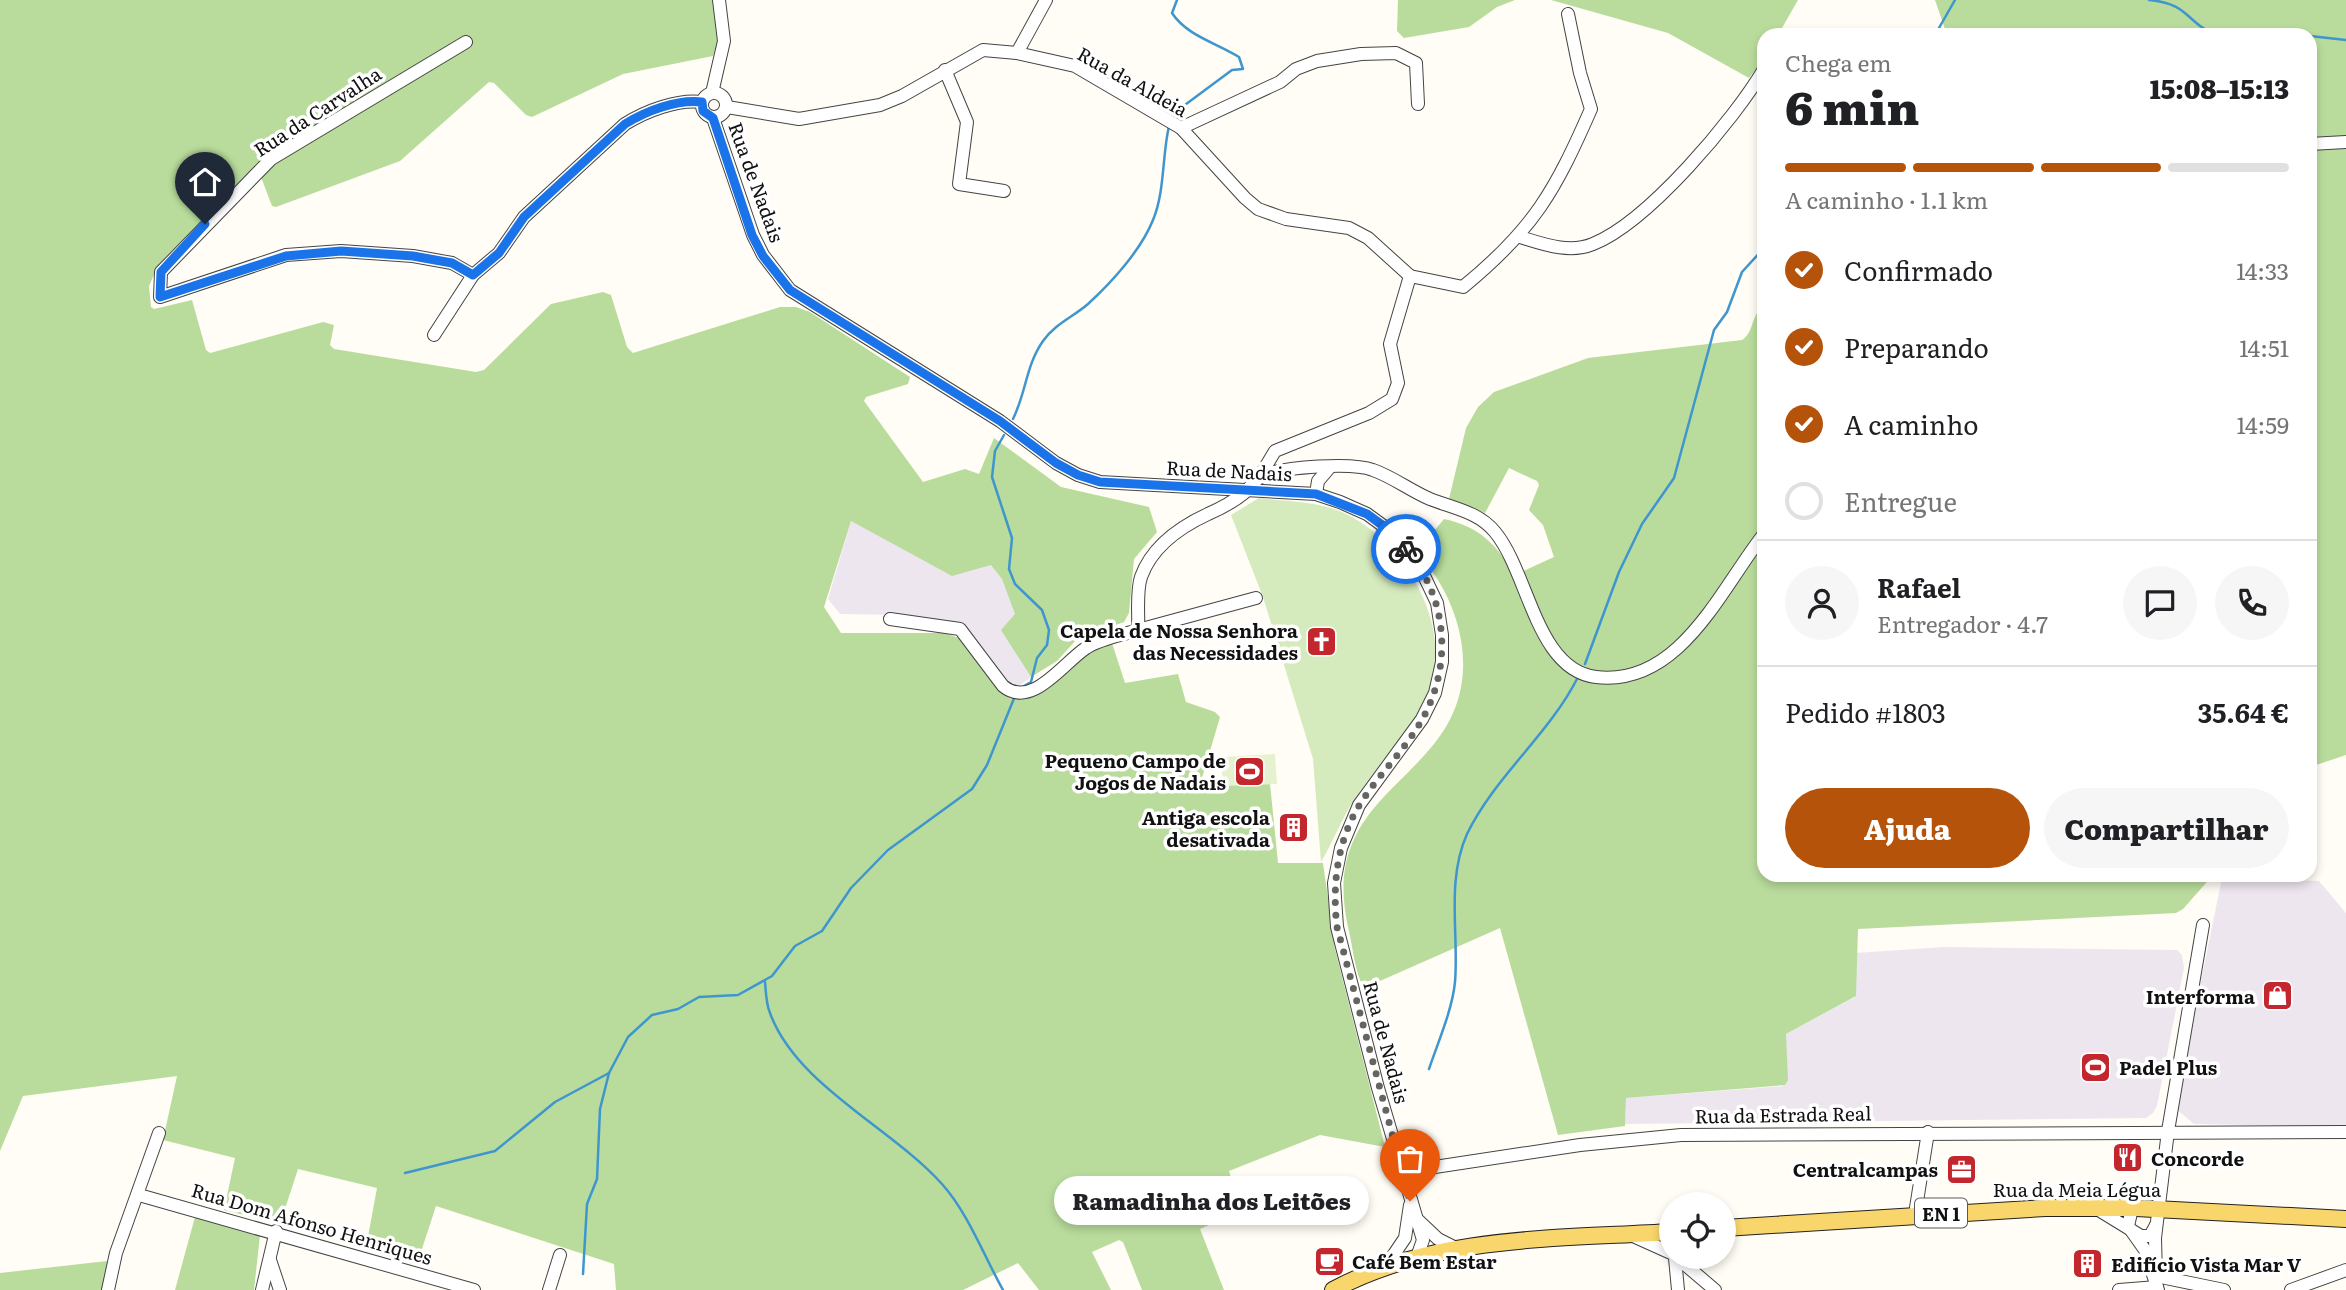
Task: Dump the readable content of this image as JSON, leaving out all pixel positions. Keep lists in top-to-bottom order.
{
  "streets": {
    "main road": ["Rua da Meia Légua", "EN 1"],
    "street": [
      "Rua da Aldeia",
      "Rua da Carvalha",
      "Rua de Nadais",
      "Rua da Estrada Real",
      "Rua Dom Afonso Henriques"
    ]
  },
  "crossings": [
    ["Rua da Aldeia", "Rua de Nadais"],
    ["Rua de Nadais", "Rua da Estrada Real"]
  ],
  "places": {
    "church": ["Capela de Nossa Senhora das Necessidades"],
    "sports": ["Pequeno Campo de Jogos de Nadais", "Padel Plus"],
    "building": ["Antiga escola desativada", "Edifício Vista Mar V"],
    "shop": ["Interforma"],
    "restaurant": ["Concorde"],
    "office": ["Centralcampas"],
    "other": ["Ramadinha dos Leitões"],
    "cafe": ["Café Bem Estar"]
  },
  "page": {
    "heading": ["6 min", "Chega em", "15:08–15:13"],
    "panel": [
      "Rafael",
      "Entregador · 4.7",
      "Pedido #1803",
      "35.64 €"
    ],
    "bar": "A caminho · 1.1 km",
    "list": [
      ["Confirmado", "14:33"],
      ["Preparando", "14:51"],
      ["A caminho", "14:59"],
      "Entregue"
    ],
    "buttons": ["Ajuda", "Compartilhar"],
    "bubble": "Ramadinha dos Leitões"
  }
}
